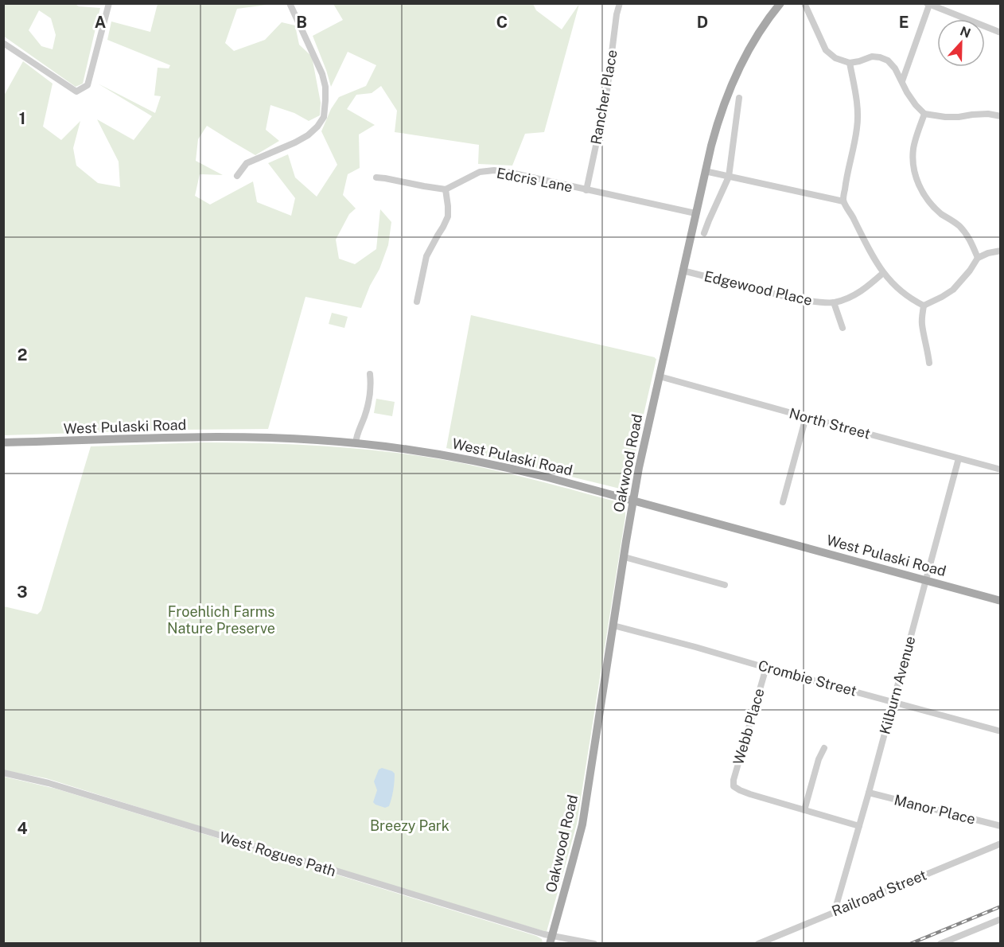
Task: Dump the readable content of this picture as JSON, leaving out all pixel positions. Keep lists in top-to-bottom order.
{
  "streets": {
    "main road": ["West Pulaski Road", "Oakwood Road"],
    "street": [
      "Rancher Place",
      "Edcris Lane",
      "Edgewood Place",
      "North Street",
      "Crombie Street",
      "Kilburn Avenue",
      "Webb Place",
      "Manor Place",
      "West Rogues Path",
      "Railroad Street"
    ]
  },
  "crossings": [
    ["Rancher Place", "Edcris Lane"],
    ["Edcris Lane", "Oakwood Road"],
    ["Edgewood Place", "Oakwood Road"],
    ["North Street", "Oakwood Road"],
    ["North Street", "Kilburn Avenue"],
    ["West Pulaski Road", "Oakwood Road"],
    ["West Pulaski Road", "Kilburn Avenue"],
    ["Oakwood Road", "Crombie Street"],
    ["Oakwood Road", "West Rogues Path"],
    ["Crombie Street", "Kilburn Avenue"],
    ["Crombie Street", "Webb Place"],
    ["Kilburn Avenue", "Manor Place"],
    ["Kilburn Avenue", "Railroad Street"]
  ],
  "parks": ["Froehlich Farms Nature Preserve", "Breezy Park"],
  "north": "top",
  "grid": {
    "columns": [
      "A",
      "B",
      "C",
      "D",
      "E"
    ],
    "rows": [
      "1",
      "2",
      "3",
      "4"
    ]
  }
}
